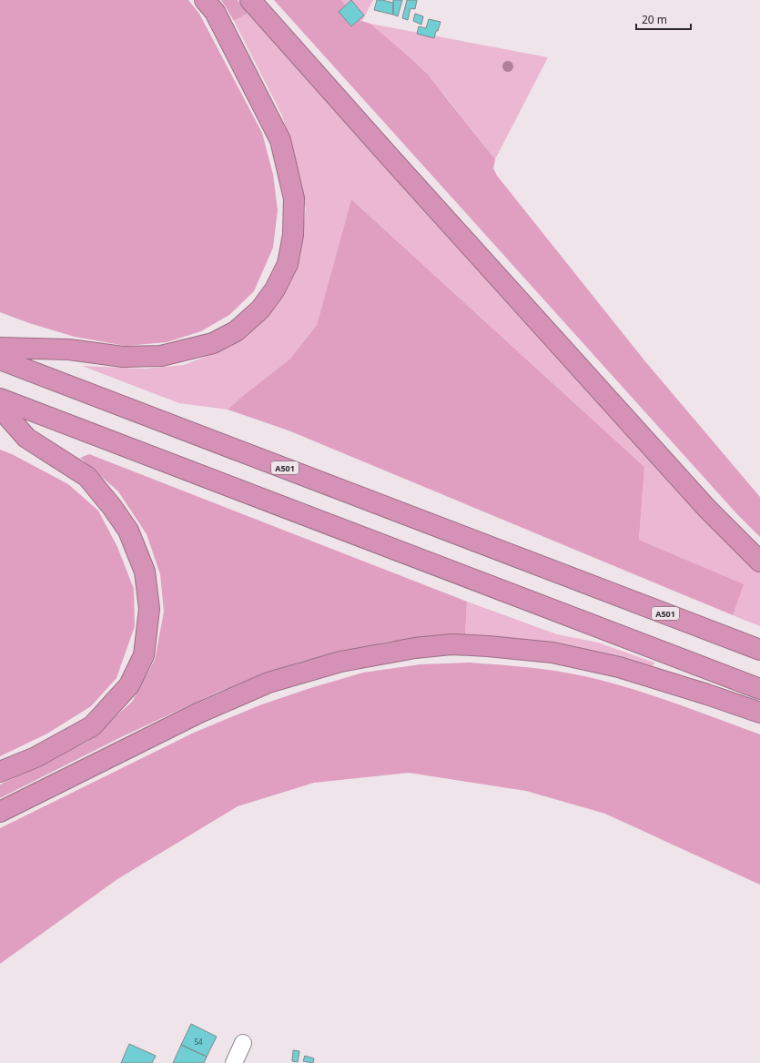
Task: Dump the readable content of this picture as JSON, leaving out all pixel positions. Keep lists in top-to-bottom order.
{
  "streets": {
    "highway": ["A501"]
  },
  "house_numbers": ["54"],
  "scale_bar": "20 m"
}
